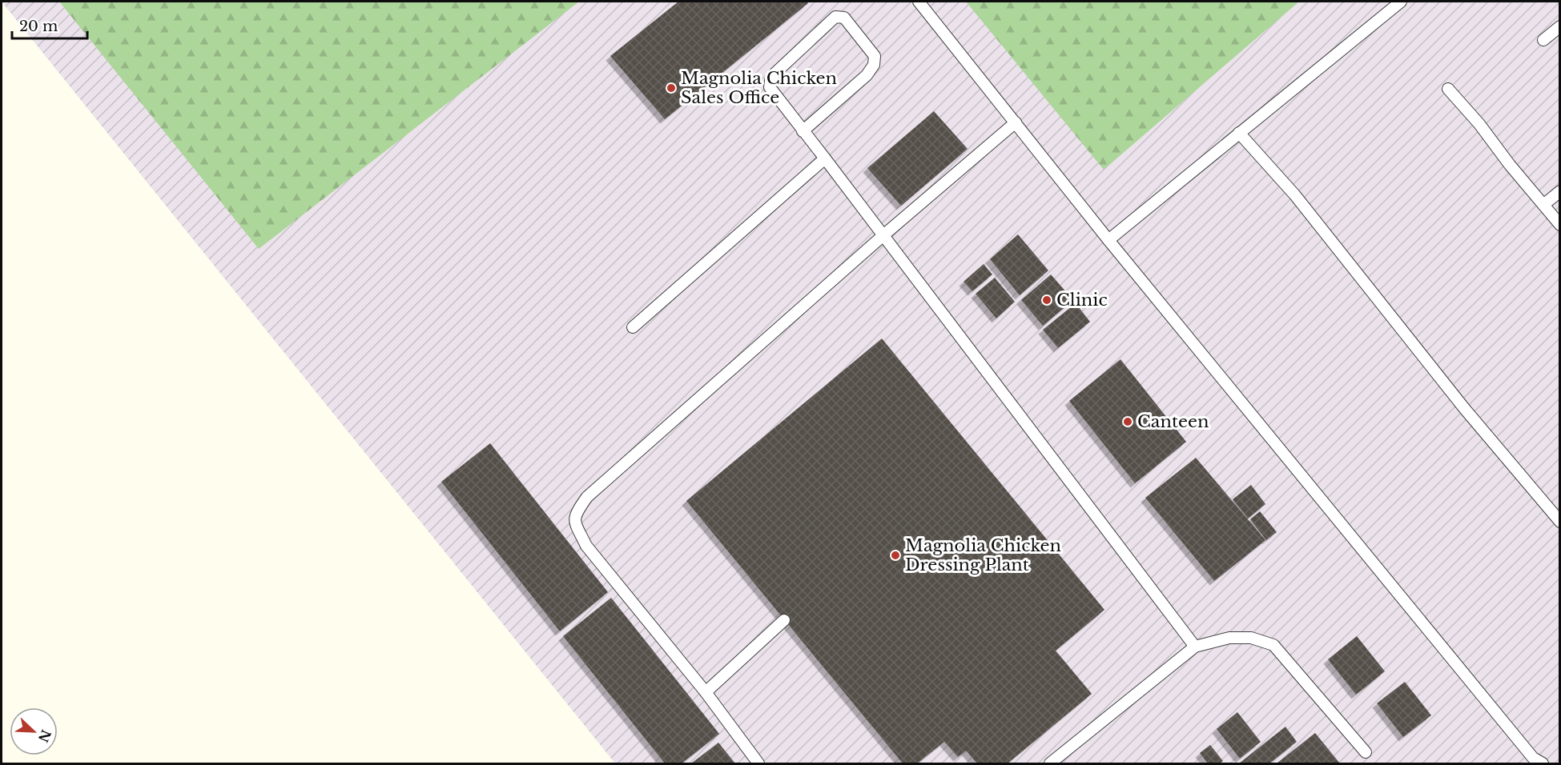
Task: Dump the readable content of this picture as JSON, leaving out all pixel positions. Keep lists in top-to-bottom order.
{
  "places": [
    "Magnolia Chicken Sales Office",
    "Clinic",
    "Canteen",
    "Magnolia Chicken Dressing Plant"
  ],
  "scale_bar": "20 m",
  "north": "bottom right"
}
